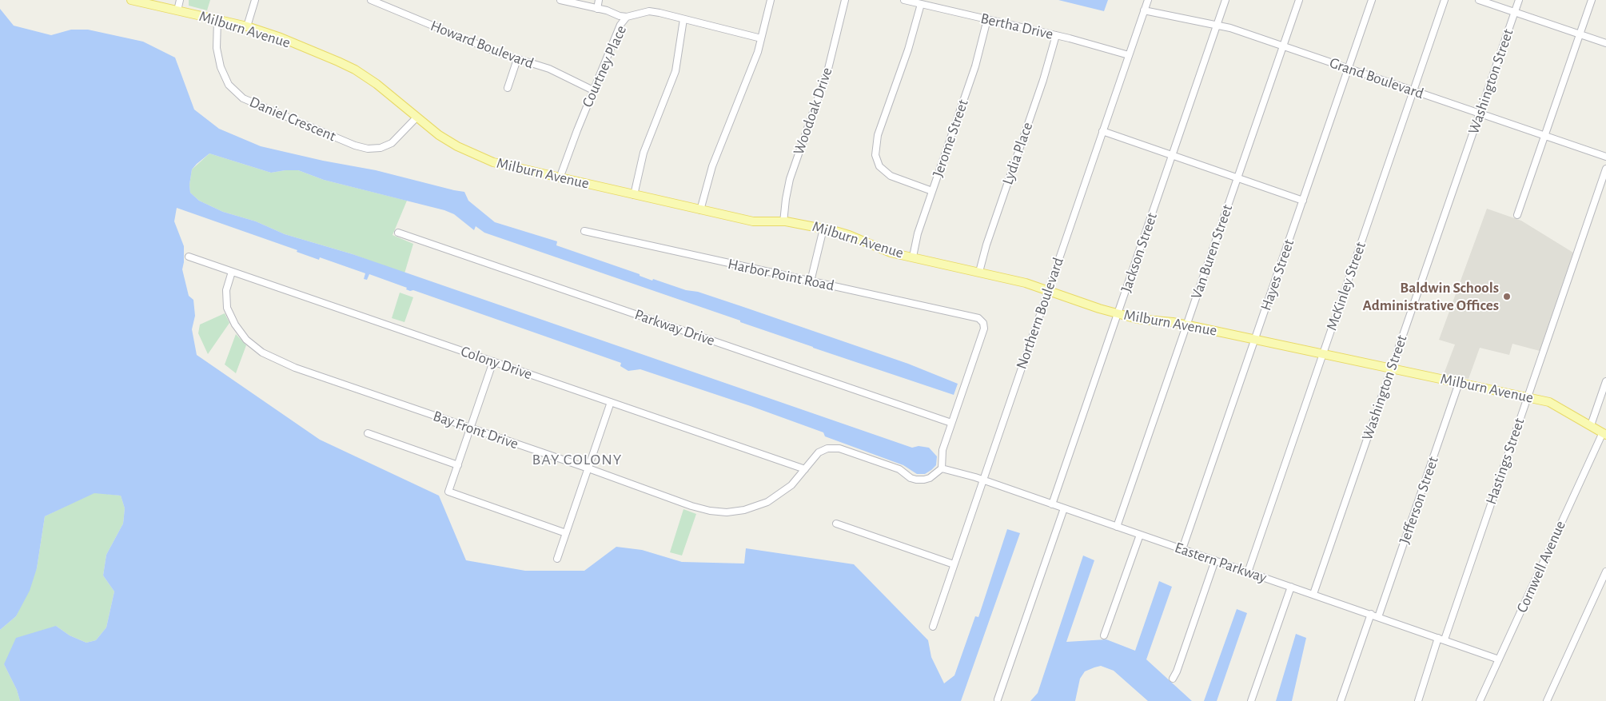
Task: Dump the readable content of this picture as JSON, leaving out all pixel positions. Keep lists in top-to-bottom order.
{
  "streets": {
    "main road": ["Milburn Avenue"],
    "street": [
      "Bertha Drive",
      "Howard Boulevard",
      "Courtney Place",
      "Grand Boulevard",
      "Washington Street",
      "Woodoak Drive",
      "Daniel Crescent",
      "Jerome Street",
      "Lydia Place",
      "Van Buren Street",
      "Jackson Street",
      "Harbor Point Road",
      "Hayes Street",
      "McKinley Street",
      "Northern Boulevard",
      "Parkway Drive",
      "Colony Drive",
      "Bay Front Drive",
      "Hastings Street",
      "Jefferson Street",
      "Eastern Parkway",
      "Cornwell Avenue"
    ]
  },
  "crossings": [
    ["Bertha Drive", "Jerome Street"],
    ["Bertha Drive", "Lydia Place"],
    ["Bertha Drive", "Northern Boulevard"],
    ["Milburn Avenue", "Courtney Place"],
    ["Milburn Avenue", "Washington Street"],
    ["Milburn Avenue", "Woodoak Drive"],
    ["Milburn Avenue", "Daniel Crescent"],
    ["Milburn Avenue", "Jerome Street"],
    ["Milburn Avenue", "Lydia Place"],
    ["Milburn Avenue", "Van Buren Street"],
    ["Milburn Avenue", "Jackson Street"],
    ["Milburn Avenue", "Hayes Street"],
    ["Milburn Avenue", "McKinley Street"],
    ["Milburn Avenue", "Northern Boulevard"],
    ["Milburn Avenue", "Hastings Street"],
    ["Milburn Avenue", "Jefferson Street"],
    ["Milburn Avenue", "Cornwell Avenue"],
    ["Howard Boulevard", "Courtney Place"],
    ["Grand Boulevard", "Washington Street"],
    ["Grand Boulevard", "Van Buren Street"],
    ["Grand Boulevard", "Jackson Street"],
    ["Grand Boulevard", "Hayes Street"],
    ["Grand Boulevard", "McKinley Street"],
    ["Grand Boulevard", "Northern Boulevard"],
    ["Washington Street", "Eastern Parkway"],
    ["Van Buren Street", "Eastern Parkway"],
    ["Jackson Street", "Eastern Parkway"],
    ["Harbor Point Road", "Parkway Drive"],
    ["Hayes Street", "Eastern Parkway"],
    ["McKinley Street", "Eastern Parkway"],
    ["Northern Boulevard", "Eastern Parkway"],
    ["Colony Drive", "Bay Front Drive"],
    ["Bay Front Drive", "Eastern Parkway"],
    ["Hastings Street", "Eastern Parkway"],
    ["Jefferson Street", "Eastern Parkway"],
    ["Eastern Parkway", "Cornwell Avenue"]
  ],
  "districts": ["BAY COLONY"],
  "places": ["Baldwin Schools Administrative Offices"]
}
